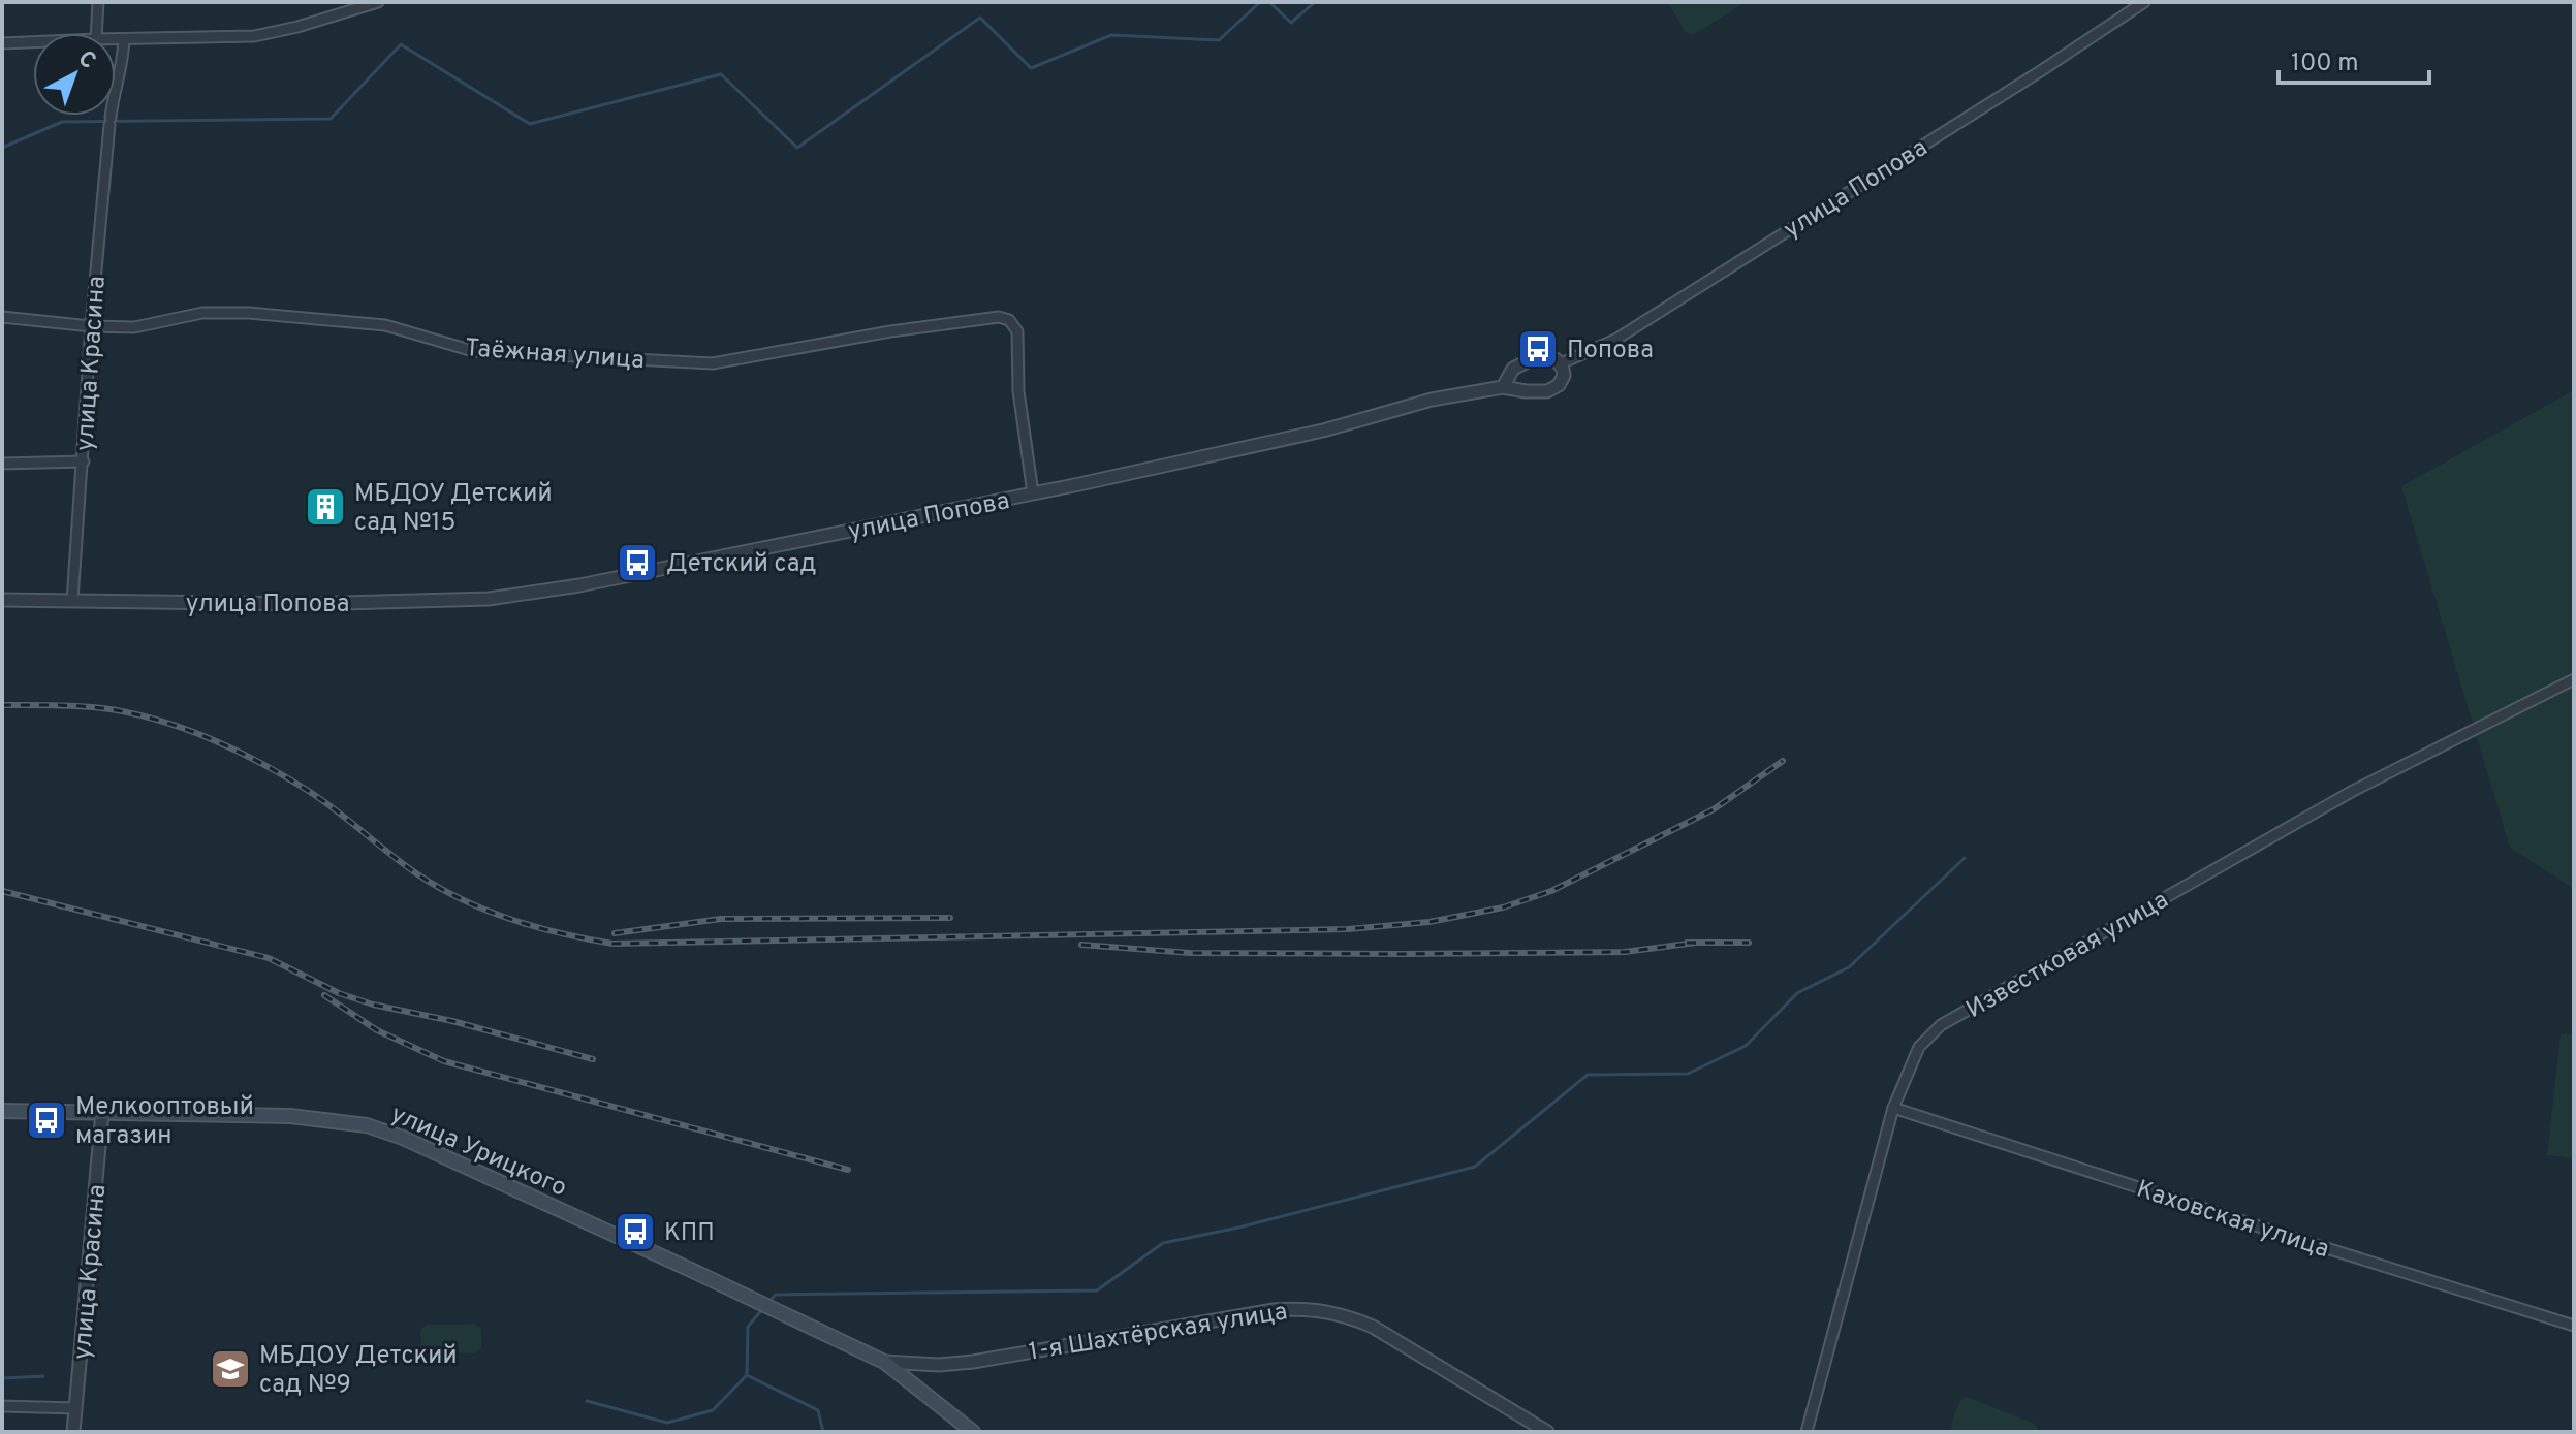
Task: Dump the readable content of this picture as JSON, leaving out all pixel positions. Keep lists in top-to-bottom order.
{
  "streets": {
    "main road": ["улица Урицкого"],
    "street": [
      "улица Попова",
      "Таёжная улица",
      "улица Красина",
      "Известковая улица",
      "Каховская улица",
      "1-я Шахтёрская улица"
    ]
  },
  "crossings": [
    ["улица Попова", "Таёжная улица"],
    ["улица Попова", "улица Красина"],
    ["Таёжная улица", "улица Красина"],
    ["улица Красина", "улица Урицкого"],
    ["Известковая улица", "Каховская улица"],
    ["улица Урицкого", "1-я Шахтёрская улица"]
  ],
  "places": {
    "bus stop": [
      "Попова",
      "Детский сад",
      "Мелкооптовый магазин",
      "КПП"
    ],
    "building": ["МБДОУ Детский сад №15"],
    "school or university": ["МБДОУ Детский сад №9"]
  },
  "scale_bar": "100 m",
  "north": "top right"
}
